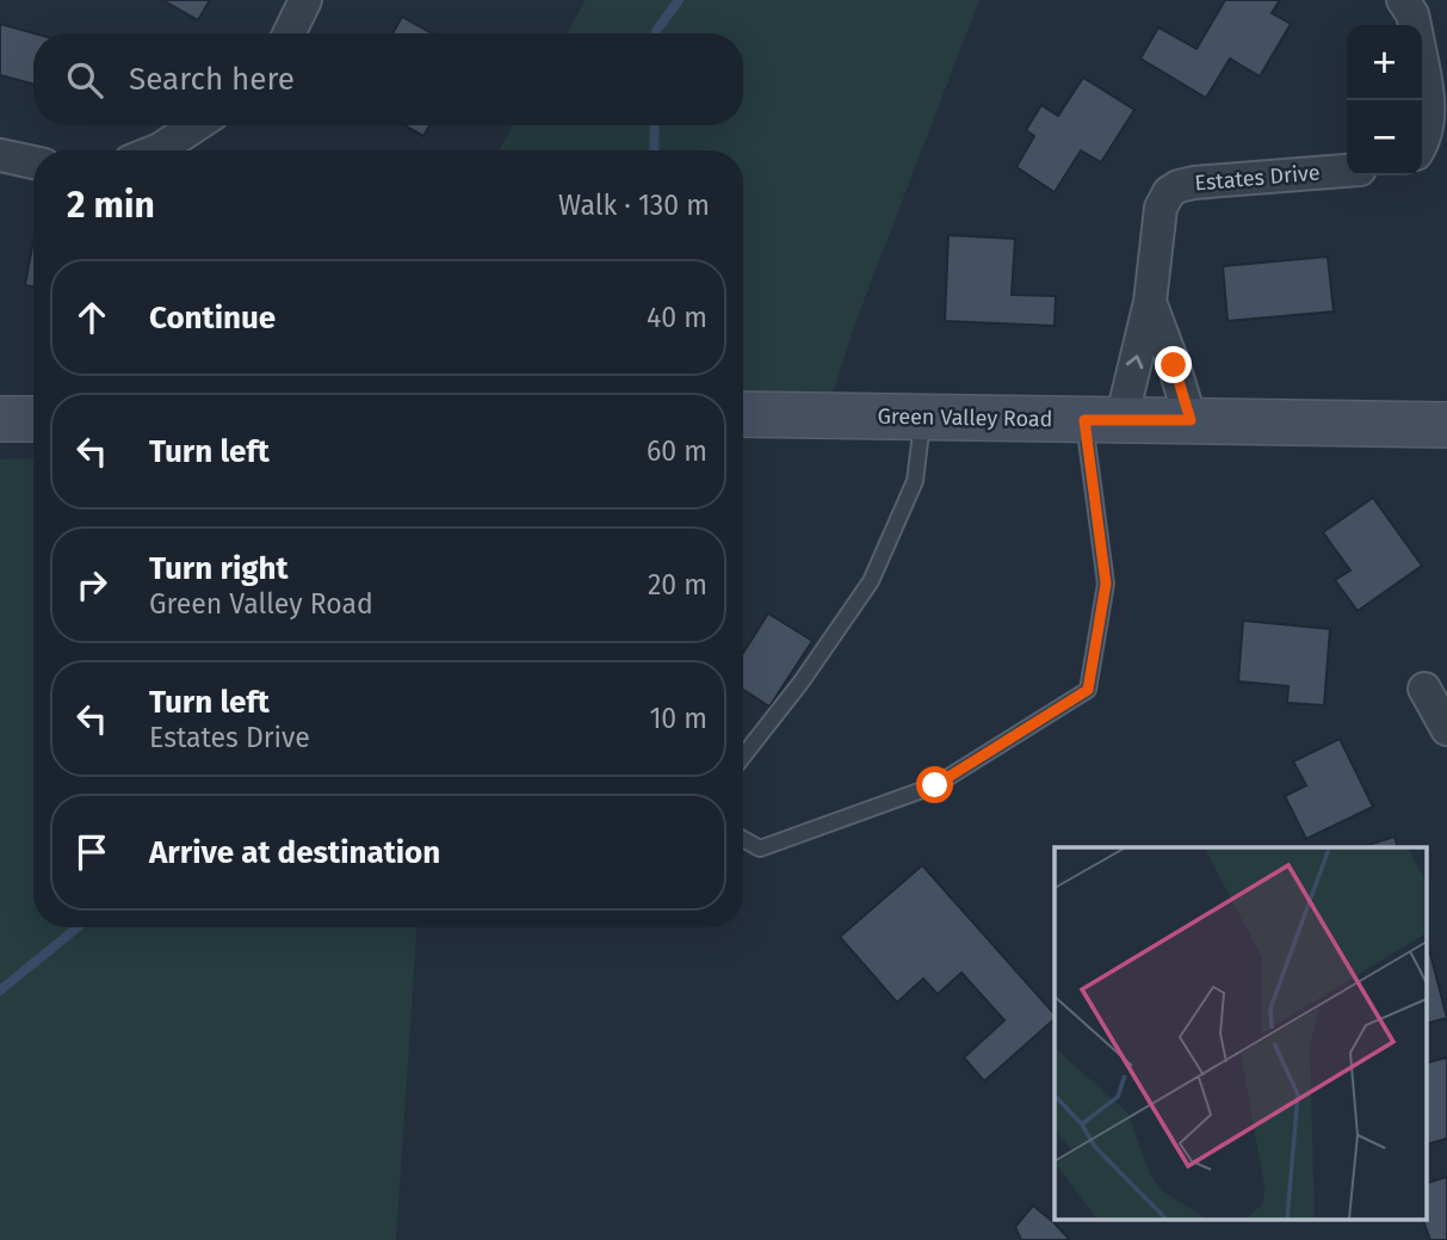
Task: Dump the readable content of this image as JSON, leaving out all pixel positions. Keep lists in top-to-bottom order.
{
  "streets": {
    "street": ["Estates Drive", "Green Valley Road"]
  },
  "crossings": [
    ["Estates Drive", "Green Valley Road"]
  ],
  "page": {
    "map_buttons": ["+", "−"],
    "search": "Search here",
    "heading": ["2 min", "Walk · 130 m"],
    "list": [
      ["Continue", "40 m"],
      ["Turn left", "60 m"],
      ["Turn right", "Green Valley Road", "20 m"],
      ["Turn left", "Estates Drive", "10 m"],
      "Arrive at destination"
    ]
  }
}
